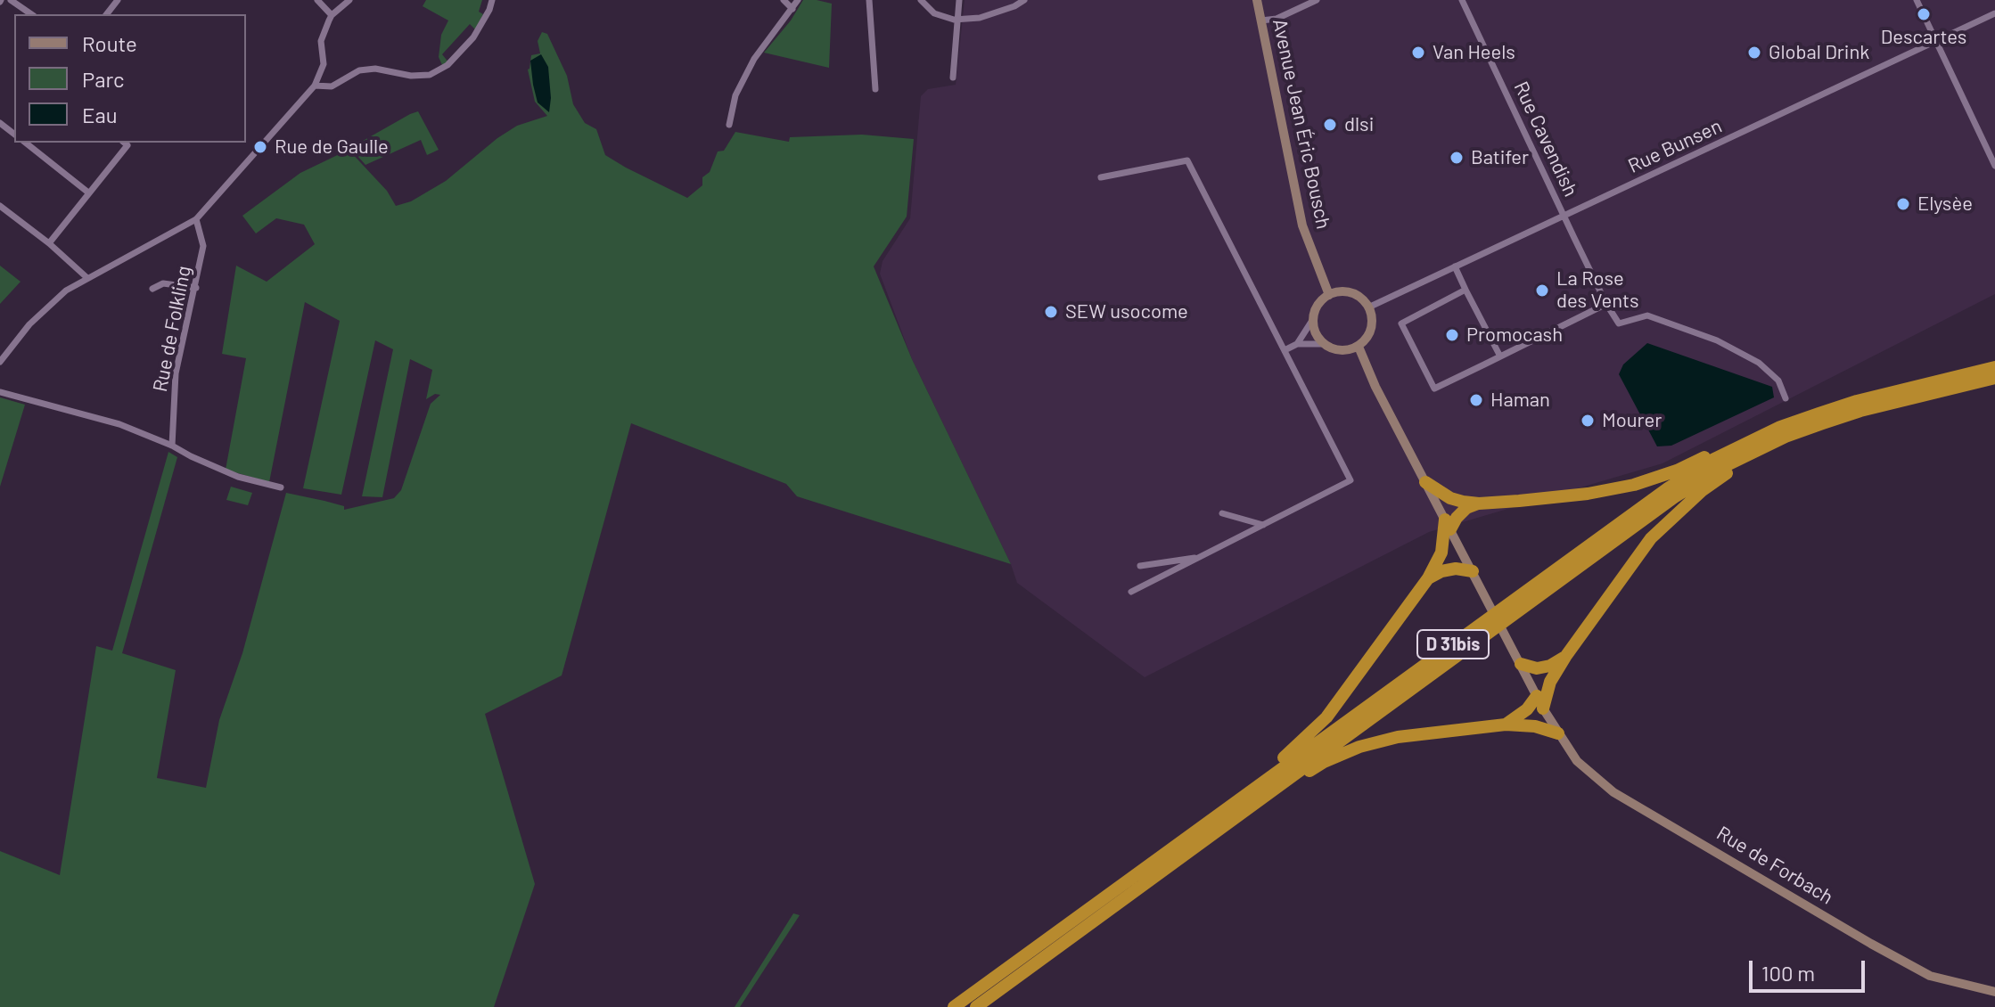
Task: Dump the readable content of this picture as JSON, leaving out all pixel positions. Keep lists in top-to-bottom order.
{
  "streets": {
    "highway": ["D 31bis"],
    "main road": ["Avenue Jean Éric Bousch", "Rue de Forbach"],
    "street": ["Rue Cavendish", "Rue Bunsen", "Rue de Folkling"]
  },
  "crossings": [
    ["Avenue Jean Éric Bousch", "Rue Bunsen"],
    ["Avenue Jean Éric Bousch", "Rue de Forbach"],
    ["Rue Cavendish", "Rue Bunsen"],
    ["Rue Bunsen", "Rue de Forbach"]
  ],
  "places": [
    "Descartes",
    "Van Heels",
    "Global Drink",
    "dlsi",
    "Rue de Gaulle",
    "Batifer",
    "Elysèe",
    "La Rose des Vents",
    "SEW usocome",
    "Promocash",
    "Haman",
    "Mourer"
  ],
  "legend": ["Route", "Parc", "Eau"],
  "scale_bar": "100 m"
}
